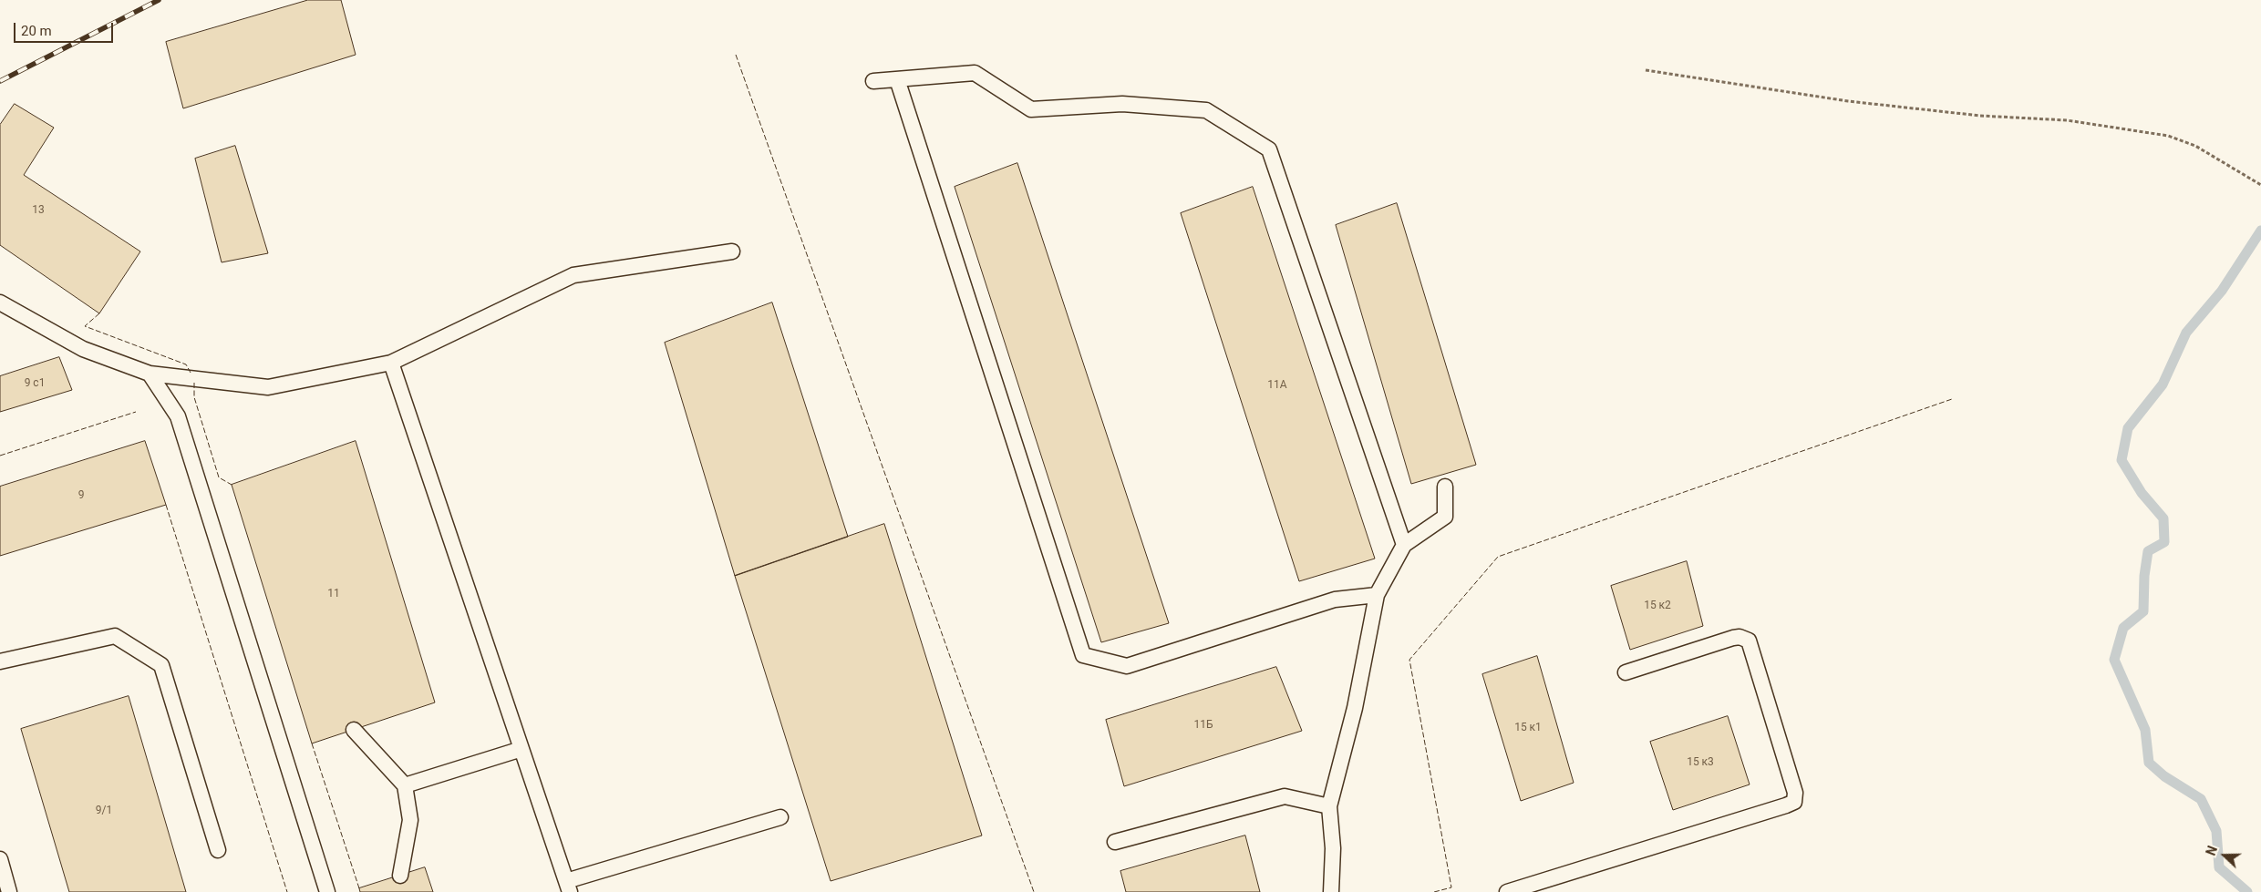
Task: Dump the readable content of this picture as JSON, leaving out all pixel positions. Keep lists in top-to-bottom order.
{
  "house_numbers": [
    "13",
    "9 с1",
    "11А",
    "9",
    "11",
    "15 к2",
    "11Б",
    "15 к1",
    "15 к3",
    "9/1"
  ],
  "scale_bar": "20 m",
  "north": "left"
}
